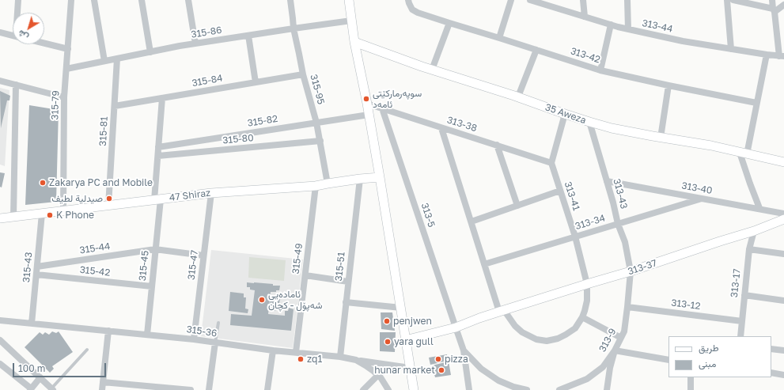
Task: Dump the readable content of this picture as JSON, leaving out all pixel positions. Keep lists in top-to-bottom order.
{
  "streets": {
    "street": [
      "313-44",
      "315-86",
      "313-42",
      "315-84",
      "315-95",
      "315-79",
      "35 Aweza",
      "315-82",
      "313-38",
      "315-81",
      "315-80",
      "313-40",
      "313-43",
      "47 Shiraz",
      "313-41",
      "313-5",
      "313-34",
      "315-44",
      "315-49",
      "315-47",
      "315-45",
      "315-51",
      "315-43",
      "313-37",
      "315-42",
      "313-17",
      "313-12",
      "315-36",
      "313-9"
    ]
  },
  "crossings": [
    ["315-86", "315-95"],
    ["315-86", "315-79"],
    ["315-86", "315-81"],
    ["315-84", "315-95"],
    ["315-84", "315-81"],
    ["315-84", "315-45"],
    ["315-95", "315-82"],
    ["315-95", "315-80"],
    ["315-95", "47 Shiraz"],
    ["315-79", "47 Shiraz"],
    ["35 Aweza", "313-43"],
    ["315-82", "315-45"],
    ["313-38", "313-41"],
    ["313-38", "313-5"],
    ["315-81", "47 Shiraz"],
    ["315-80", "315-45"],
    ["313-40", "313-43"],
    ["313-40", "313-34"],
    ["313-43", "313-34"],
    ["313-43", "313-37"],
    ["313-43", "313-9"],
    ["47 Shiraz", "315-49"],
    ["47 Shiraz", "315-47"],
    ["47 Shiraz", "315-45"],
    ["47 Shiraz", "315-51"],
    ["47 Shiraz", "315-43"],
    ["313-41", "313-34"],
    ["313-41", "313-37"],
    ["313-5", "313-37"],
    ["315-44", "315-47"],
    ["315-44", "315-45"],
    ["315-44", "315-43"],
    ["315-49", "315-36"],
    ["315-47", "315-36"],
    ["315-45", "315-42"],
    ["315-45", "315-36"],
    ["315-51", "315-36"],
    ["315-43", "315-42"],
    ["315-43", "315-36"],
    ["313-37", "313-17"],
    ["313-37", "313-9"],
    ["313-17", "313-12"],
    ["313-12", "313-9"]
  ],
  "places": [
    "سوپەرمارکێتی ئامەد",
    "Zakarya PC and Mobile",
    "صیدلیة لطیف",
    "K Phone",
    "ئامادەیی شەپۆل - کچان",
    "penjwen",
    "yara gull",
    "zq1",
    "pizza",
    "hunar market"
  ],
  "legend": ["طريق", "مبنى"],
  "scale_bar": "100 m",
  "north": "bottom left"
}
